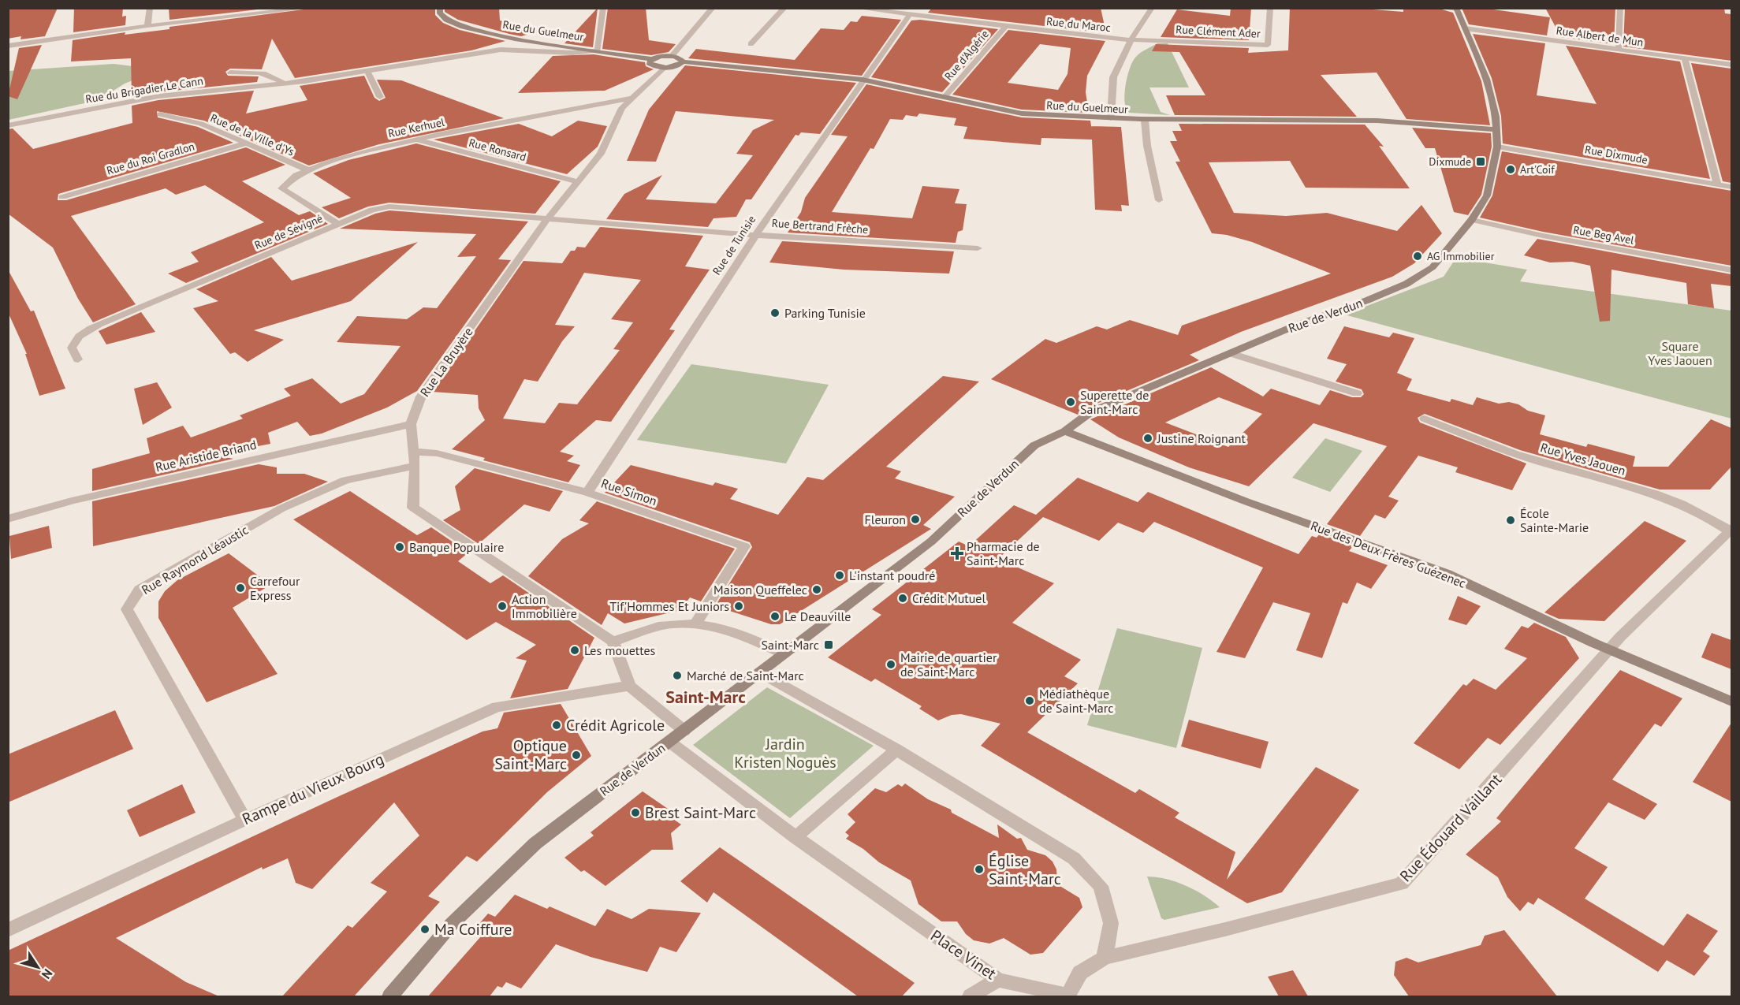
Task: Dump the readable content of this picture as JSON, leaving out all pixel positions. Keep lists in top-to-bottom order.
{
  "streets": {
    "street": [
      "Rue du Maroc",
      "Rue du Guelmeur",
      "Rue Clément Ader",
      "Rue Albert de Mun",
      "Rue d'Algérie",
      "Rue du Brigadier Le Cann",
      "Rue Kerhuel",
      "Rue de la Ville d'Ys",
      "Rue Ronsard",
      "Rue Dixmude",
      "Rue du Roi Gradlon",
      "Rue Bertrand Frèche",
      "Rue de Sévigné",
      "Rue Beg Avel",
      "Rue de Tunisie",
      "Rue de Verdun",
      "Rue La Bruyère",
      "Rue Aristide Briand",
      "Rue Yves Jaouen",
      "Rue Simon",
      "Rue des Deux Frères Guézenec",
      "Rue Raymond Léaustic",
      "Rampe du Vieux Bourg",
      "Rue Édouard Vaillant",
      "Place Vinet"
    ]
  },
  "crossings": [
    ["Rue du Maroc", "Rue Clément Ader"],
    ["Rue du Maroc", "Rue d'Algérie"],
    ["Rue du Maroc", "Rue de Tunisie"],
    ["Rue du Guelmeur", "Rue d'Algérie"],
    ["Rue du Guelmeur", "Rue du Brigadier Le Cann"],
    ["Rue du Guelmeur", "Rue de Tunisie"],
    ["Rue du Guelmeur", "Rue de Verdun"],
    ["Rue Albert de Mun", "Rue de Verdun"],
    ["Rue Kerhuel", "Rue de la Ville d'Ys"],
    ["Rue Kerhuel", "Rue Ronsard"],
    ["Rue Kerhuel", "Rue de Sévigné"],
    ["Rue Kerhuel", "Rue La Bruyère"],
    ["Rue de la Ville d'Ys", "Rue du Roi Gradlon"],
    ["Rue Ronsard", "Rue La Bruyère"],
    ["Rue Dixmude", "Rue de Verdun"],
    ["Rue Bertrand Frèche", "Rue de Sévigné"],
    ["Rue Bertrand Frèche", "Rue de Tunisie"],
    ["Rue Bertrand Frèche", "Rue La Bruyère"],
    ["Rue de Sévigné", "Rue La Bruyère"],
    ["Rue Beg Avel", "Rue de Verdun"],
    ["Rue de Tunisie", "Rue Simon"],
    ["Rue de Verdun", "Rue des Deux Frères Guézenec"],
    ["Rue de Verdun", "Place Vinet"],
    ["Rue La Bruyère", "Rue Aristide Briand"],
    ["Rue La Bruyère", "Rue Simon"],
    ["Rue La Bruyère", "Rue Raymond Léaustic"],
    ["Rue Yves Jaouen", "Rue Édouard Vaillant"],
    ["Rue des Deux Frères Guézenec", "Rue Édouard Vaillant"],
    ["Rue Raymond Léaustic", "Rampe du Vieux Bourg"],
    ["Rue Édouard Vaillant", "Place Vinet"]
  ],
  "districts": ["Saint-Marc"],
  "parks": ["Square Yves Jaouen", "Jardin Kristen Noguès"],
  "places": {
    "transit": ["Dixmude", "Saint-Marc"],
    "other": [
      "Art'Coif",
      "AG Immobilier",
      "Parking Tunisie",
      "Superette de Saint-Marc",
      "Justine Roignant",
      "Fleuron",
      "École Sainte-Marie",
      "Banque Populaire",
      "L'instant poudré",
      "Carrefour Express",
      "Maison Queffelec",
      "Crédit Mutuel",
      "Action Immobilière",
      "Tif'Hommes Et Juniors",
      "Le Deauville",
      "Les mouettes",
      "Mairie de quartier de Saint-Marc",
      "Marché de Saint-Marc",
      "Médiathèque de Saint-Marc",
      "Crédit Agricole",
      "Optique Saint-Marc",
      "Brest Saint-Marc",
      "Église Saint-Marc",
      "Ma Coiffure"
    ],
    "health": ["Pharmacie de Saint-Marc"]
  },
  "north": "bottom right"
}
